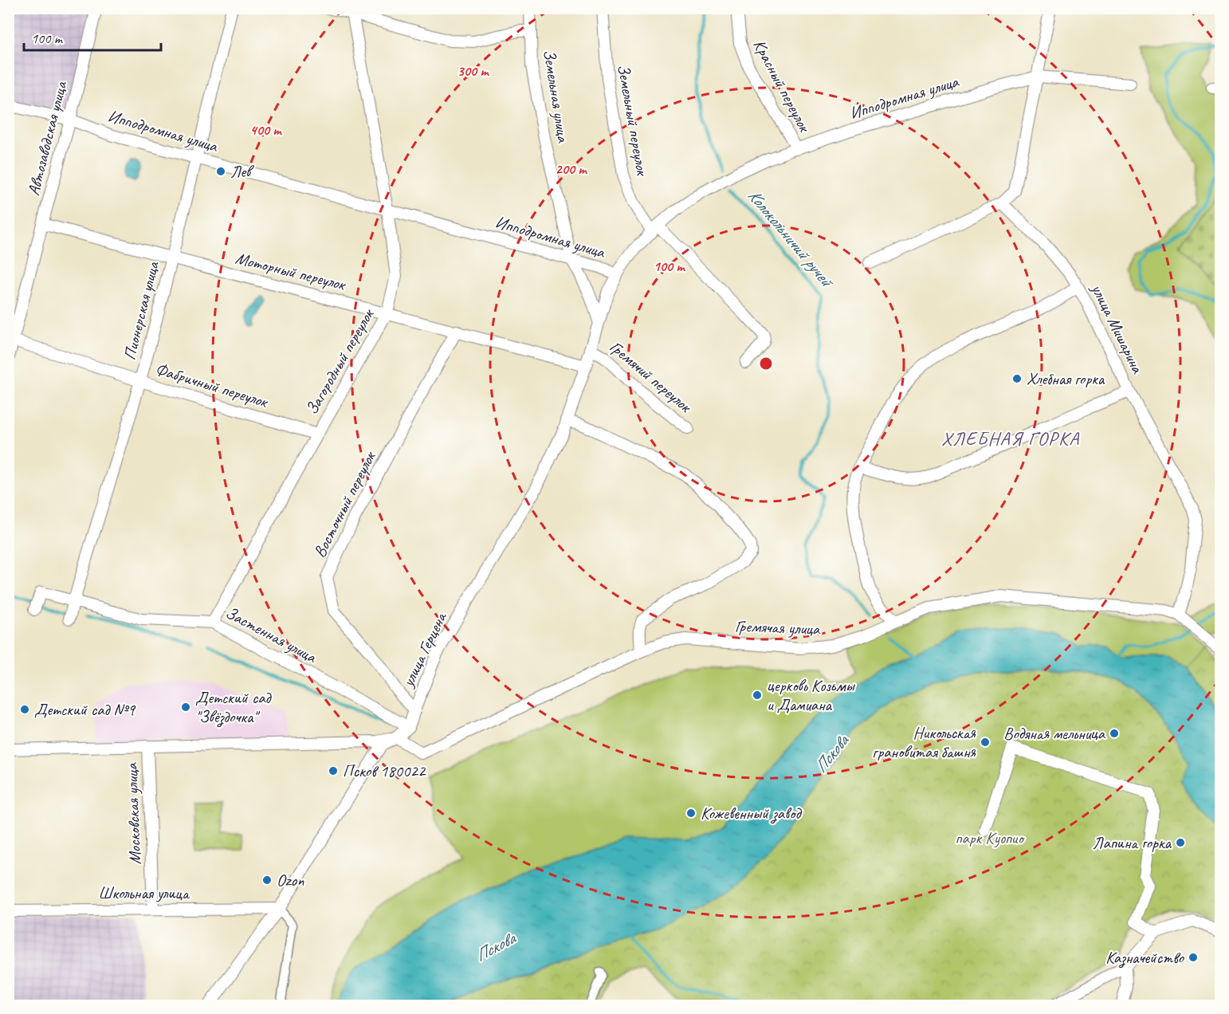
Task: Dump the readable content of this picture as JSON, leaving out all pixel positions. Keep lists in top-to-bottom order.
{
  "streets": {
    "street": [
      "Красный переулок",
      "Земельная улица",
      "Ипподромная улица",
      "Земельный переулок",
      "Автозаводская улица",
      "Моторный переулок",
      "Пионерская улица",
      "улица Мишарина",
      "Загородный переулок",
      "Гремячий переулок",
      "Фабричный переулок",
      "Восточный переулок",
      "Гремячая улица",
      "Застенная улица",
      "улица Герцена",
      "Московская улица",
      "Школьная улица"
    ]
  },
  "crossings": [
    ["Красный переулок", "Ипподромная улица"],
    ["Земельная улица", "Ипподромная улица"],
    ["Земельная улица", "улица Герцена"],
    ["Ипподромная улица", "Земельный переулок"],
    ["Ипподромная улица", "Автозаводская улица"],
    ["Ипподромная улица", "Пионерская улица"],
    ["Ипподромная улица", "Загородный переулок"],
    ["Ипподромная улица", "улица Герцена"],
    ["Автозаводская улица", "Моторный переулок"],
    ["Автозаводская улица", "Фабричный переулок"],
    ["Моторный переулок", "Пионерская улица"],
    ["Моторный переулок", "Загородный переулок"],
    ["Моторный переулок", "Восточный переулок"],
    ["Моторный переулок", "улица Герцена"],
    ["Пионерская улица", "Фабричный переулок"],
    ["Пионерская улица", "Застенная улица"],
    ["улица Мишарина", "Гремячая улица"],
    ["Загородный переулок", "Фабричный переулок"],
    ["Загородный переулок", "Застенная улица"],
    ["Гремячий переулок", "улица Герцена"],
    ["Восточный переулок", "улица Герцена"],
    ["Застенная улица", "улица Герцена"],
    ["Московская улица", "Школьная улица"]
  ],
  "districts": ["ХЛЕБНАЯ ГОРКА"],
  "water": ["Колокольничий ручей", "Пскова"],
  "parks": ["парк Куопио"],
  "places": [
    "Лев",
    "Хлебная горка",
    "церковь Козьмы и Дамиана",
    "Детский сад \"Звёздочка\"",
    "Детский сад №9",
    "Водяная мельница",
    "Никольская грановитая башня",
    "Псков 180022",
    "Кожевенный завод",
    "Лапина горка",
    "Ozon",
    "Казначейство"
  ],
  "scale_bar": "100 m",
  "rings": [
    "300 m",
    "400 m",
    "200 m",
    "100 m"
  ]
}
